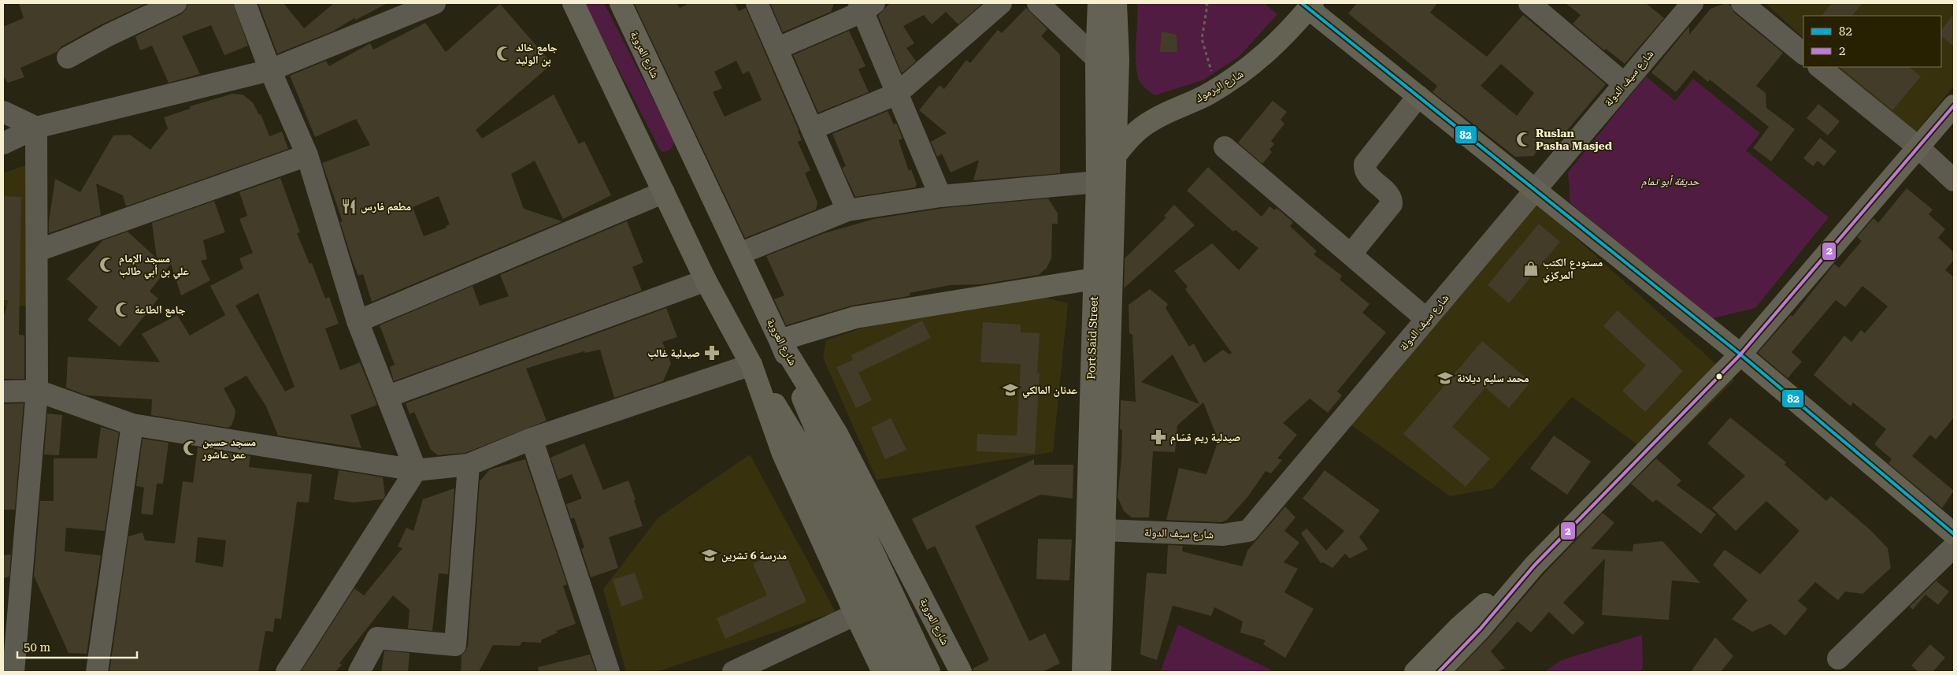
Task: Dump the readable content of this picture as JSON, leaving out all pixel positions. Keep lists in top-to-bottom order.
{
  "streets": {
    "main road": ["شارع العروبة", "شارع اليرموك", "Port Said Street"],
    "street": ["شارع سيف الدولة"]
  },
  "parks": ["حديقة أبو تمام"],
  "places": {
    "mosque": [
      "جامع خالد بن الوليد",
      "Ruslan Pasha Masjed",
      "مسجد الإمام علي بن أبي طالب",
      "جامع الطاعة",
      "مسجد حسين عمر عاشور"
    ],
    "restaurant": ["مطعم فارس"],
    "shop": ["مستودع الكتب المركزي"],
    "pharmacy": ["صيدلية غالب", "صيدلية ريم قسّام"],
    "school or university": ["محمد سليم ديلانة", "عدنان المالكي", "مدرسة 6 تشرين"]
  },
  "lines": ["transit line 82", "transit line 2"],
  "legend": ["82", "2"],
  "scale_bar": "50 m"
}
